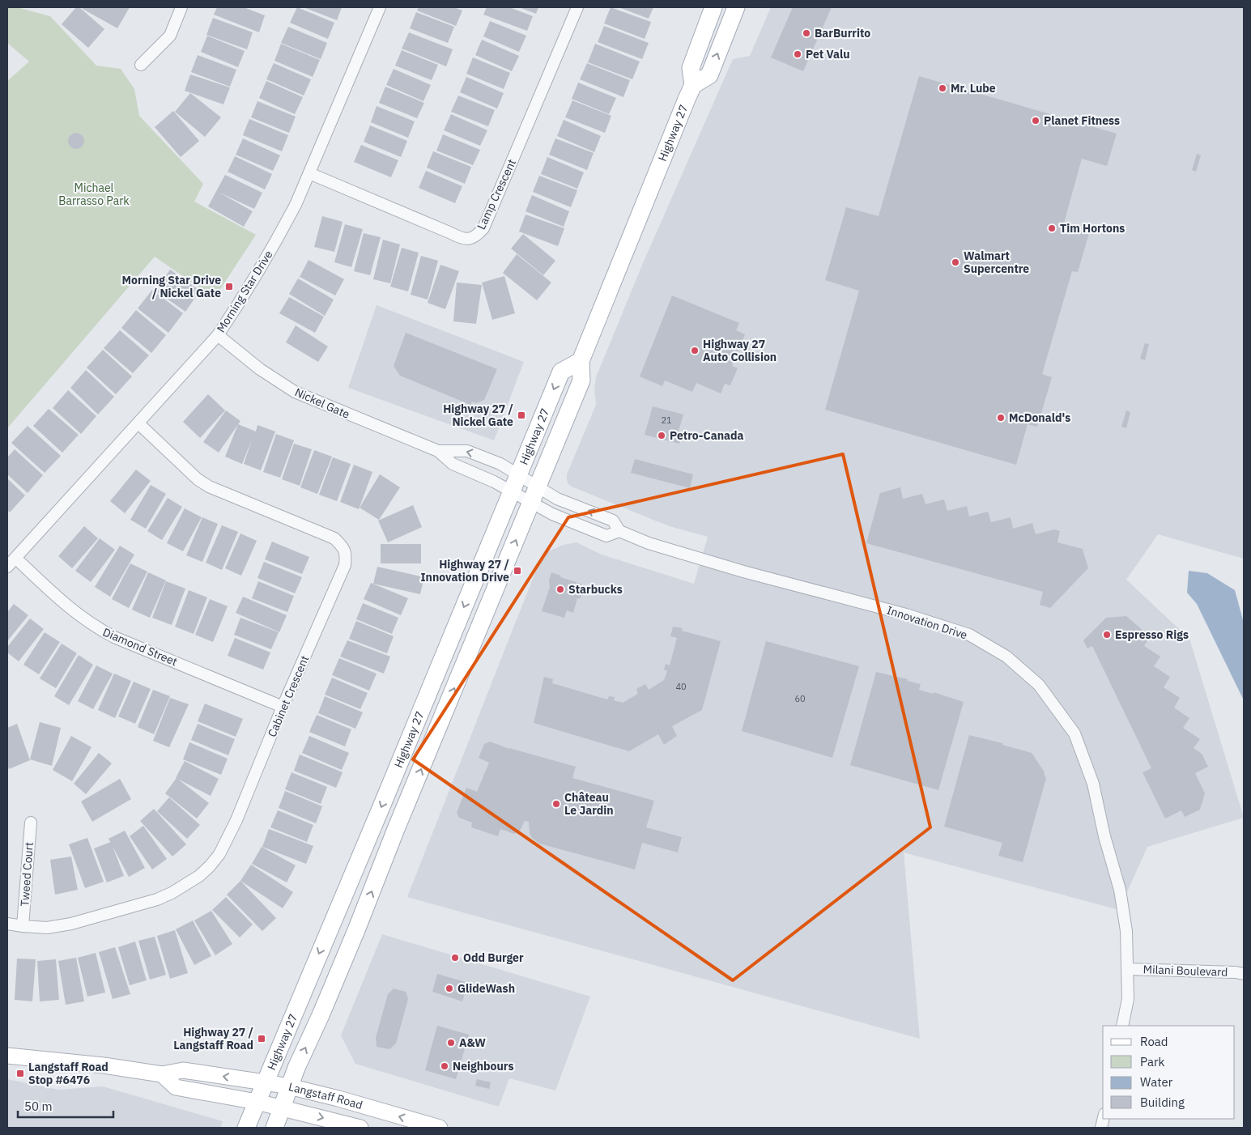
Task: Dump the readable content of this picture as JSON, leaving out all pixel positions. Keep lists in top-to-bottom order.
{
  "streets": {
    "main road": ["Highway 27"],
    "street": [
      "Lamp Crescent",
      "Morning Star Drive",
      "Nickel Gate",
      "Innovation Drive",
      "Diamond Street",
      "Cabinet Crescent",
      "Tweed Court",
      "Milani Boulevard",
      "Langstaff Road"
    ]
  },
  "crossings": [
    ["Highway 27", "Nickel Gate"],
    ["Highway 27", "Innovation Drive"],
    ["Highway 27", "Langstaff Road"],
    ["Lamp Crescent", "Morning Star Drive"],
    ["Morning Star Drive", "Nickel Gate"],
    ["Morning Star Drive", "Diamond Street"],
    ["Morning Star Drive", "Cabinet Crescent"],
    ["Nickel Gate", "Innovation Drive"],
    ["Innovation Drive", "Milani Boulevard"],
    ["Diamond Street", "Cabinet Crescent"],
    ["Cabinet Crescent", "Tweed Court"]
  ],
  "parks": ["Michael Barrasso Park"],
  "places": {
    "other": [
      "BarBurrito",
      "Pet Valu",
      "Mr. Lube",
      "Planet Fitness",
      "Tim Hortons",
      "Walmart Supercentre",
      "Highway 27 Auto Collision",
      "McDonald's",
      "Petro-Canada",
      "Starbucks",
      "Espresso Rigs",
      "Château Le Jardin",
      "Odd Burger",
      "GlideWash",
      "A&W",
      "Neighbours"
    ],
    "transit": [
      "Morning Star Drive / Nickel Gate",
      "Highway 27 / Nickel Gate",
      "Highway 27 / Innovation Drive",
      "Highway 27 / Langstaff Road",
      "Langstaff Road Stop #6476"
    ]
  },
  "house_numbers": ["21", "40", "60"],
  "legend": [
    "Road",
    "Park",
    "Water",
    "Building"
  ],
  "scale_bar": "50 m"
}
